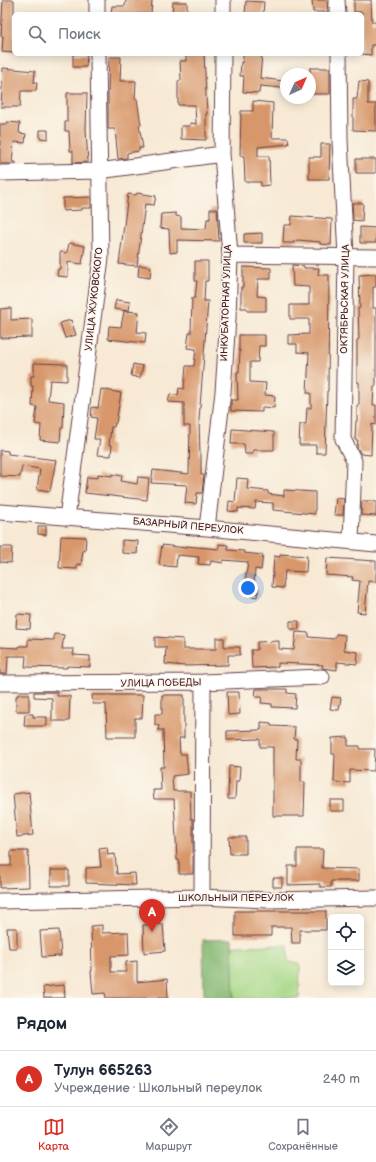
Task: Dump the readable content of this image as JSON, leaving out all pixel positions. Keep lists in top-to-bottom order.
{
  "streets": {
    "street": [
      "УЛИЦА ЖУКОВСКОГО",
      "ОКТЯБРЬСКАЯ УЛИЦА",
      "ИНКУБАТОРНАЯ УЛИЦА",
      "БАЗАРНЫЙ ПЕРЕУЛОК",
      "УЛИЦА ПОБЕДЫ",
      "ШКОЛЬНЫЙ ПЕРЕУЛОК"
    ]
  },
  "crossings": [
    ["УЛИЦА ЖУКОВСКОГО", "БАЗАРНЫЙ ПЕРЕУЛОК"],
    ["ОКТЯБРЬСКАЯ УЛИЦА", "БАЗАРНЫЙ ПЕРЕУЛОК"],
    ["ИНКУБАТОРНАЯ УЛИЦА", "БАЗАРНЫЙ ПЕРЕУЛОК"]
  ],
  "north": "top right",
  "page": {
    "search": "Поиск",
    "pins": "A",
    "heading": "Рядом",
    "list": [
      {
        "mark": "A",
        "name": "Тулун 665263",
        "note": "Учреждение · Школьный переулок",
        "value": "240 m"
      }
    ],
    "nav": ["Карта", "Маршрут", "Сохранённые"]
  }
}
